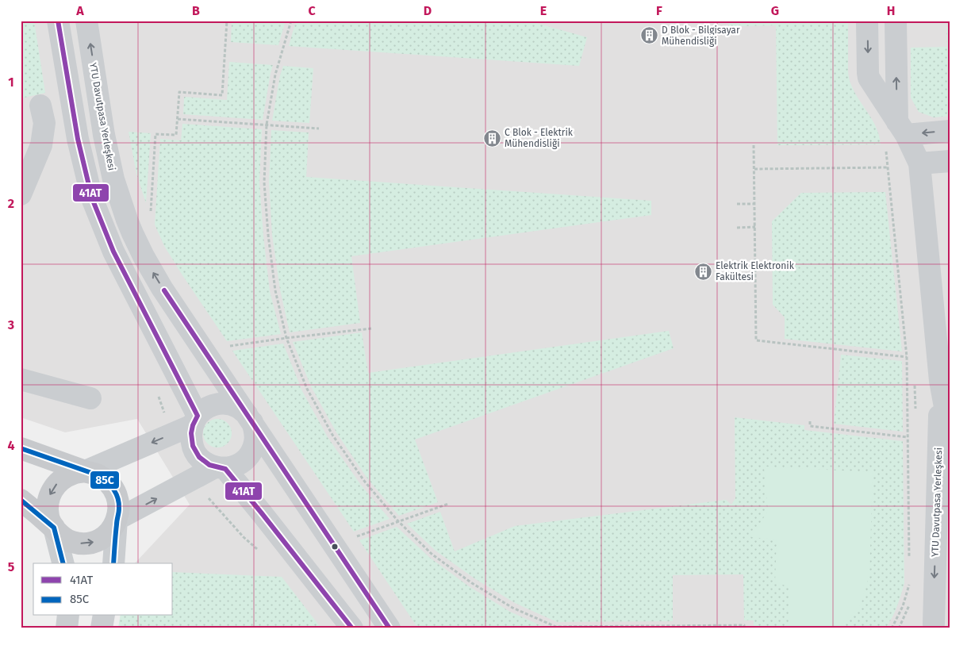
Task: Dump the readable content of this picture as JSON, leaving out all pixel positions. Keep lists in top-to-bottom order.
{
  "streets": {
    "main road": ["YTU Davutpasa Yerleşkesi"]
  },
  "places": {
    "building": ["D Blok - Bilgisayar Mühendisliği", "C Blok - Elektrik Mühendisliği", "Elektrik Elektronik Fakültesi"]
  },
  "lines": ["transit line 41AT", "transit line 85C"],
  "legend": ["41AT", "85C"],
  "grid": {
    "columns": [
      "A",
      "B",
      "C",
      "D",
      "E",
      "F",
      "G",
      "H"
    ],
    "rows": [
      "1",
      "2",
      "3",
      "4",
      "5"
    ]
  }
}
